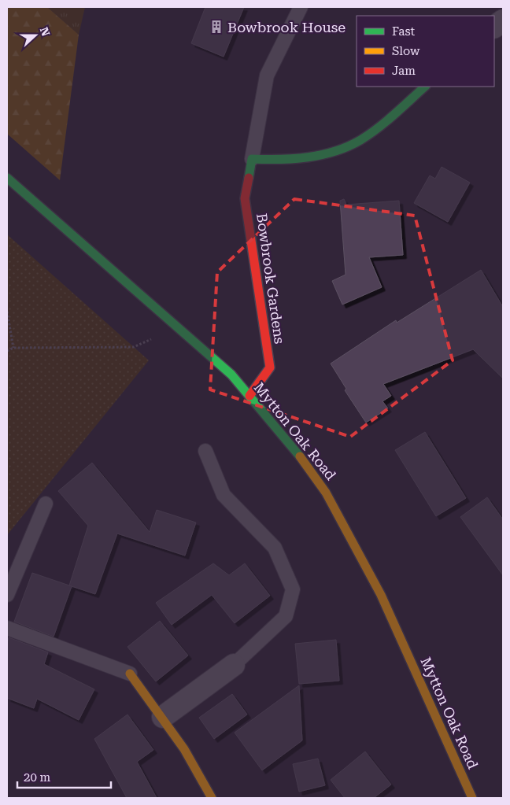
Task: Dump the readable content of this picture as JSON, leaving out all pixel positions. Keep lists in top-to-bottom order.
{
  "streets": {
    "main road": ["Bowbrook Gardens", "Mytton Oak Road"]
  },
  "crossings": [
    ["Bowbrook Gardens", "Mytton Oak Road"]
  ],
  "places": {
    "building": ["Bowbrook House"]
  },
  "legend": ["Fast", "Slow", "Jam"],
  "scale_bar": "20 m",
  "north": "right"
}
